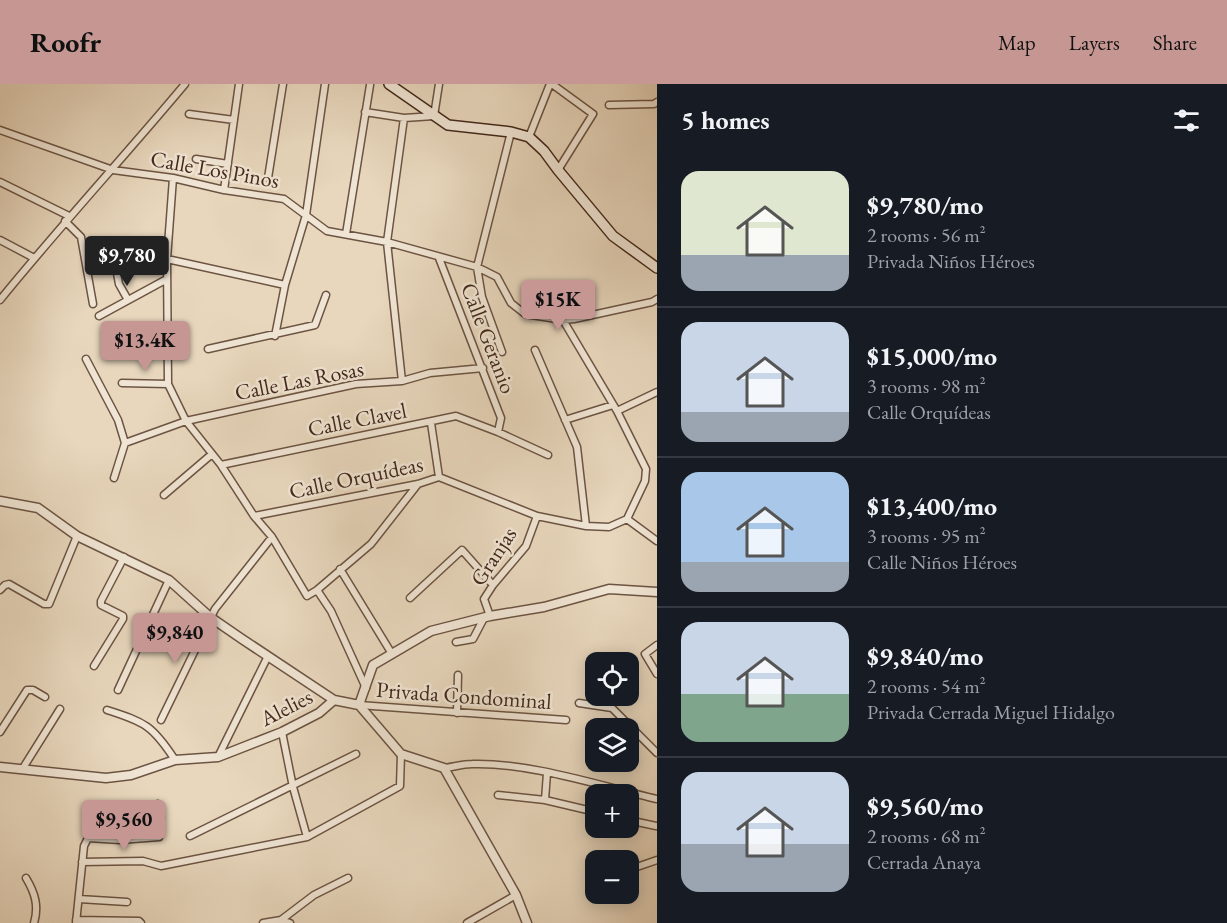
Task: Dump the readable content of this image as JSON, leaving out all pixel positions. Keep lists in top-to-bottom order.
{
  "streets": {
    "street": [
      "Calle Los Pinos",
      "Calle Geranio",
      "Calle Las Rosas",
      "Calle Clavel",
      "Calle Orquídeas",
      "Granjas",
      "Privada Condominal",
      "Alelies"
    ]
  },
  "crossings": [
    ["Calle Los Pinos", "Calle Geranio"],
    ["Calle Geranio", "Calle Las Rosas"],
    ["Calle Geranio", "Calle Clavel"],
    ["Calle Orquídeas", "Granjas"],
    ["Privada Condominal", "Alelies"]
  ],
  "page": {
    "header": "Roofr",
    "nav": ["Map", "Layers", "Share"],
    "heading": "5 homes",
    "list": [
      {
        "name": "$9,780/mo",
        "note": "2 rooms · 56 m² · Privada Niños Héroes"
      },
      {
        "name": "$15,000/mo",
        "note": "3 rooms · 98 m² · Calle Orquídeas"
      },
      {
        "name": "$13,400/mo",
        "note": "3 rooms · 95 m² · Calle Niños Héroes"
      },
      {
        "name": "$9,840/mo",
        "note": "2 rooms · 54 m² · Privada Cerrada Miguel Hidalgo"
      },
      {
        "name": "$9,560/mo",
        "note": "2 rooms · 68 m² · Cerrada Anaya"
      }
    ],
    "price": [
      "$9,780",
      "$15K",
      "$13.4K",
      "$9,840",
      "$9,560"
    ],
    "map_buttons": ["+", "−"]
  }
}
